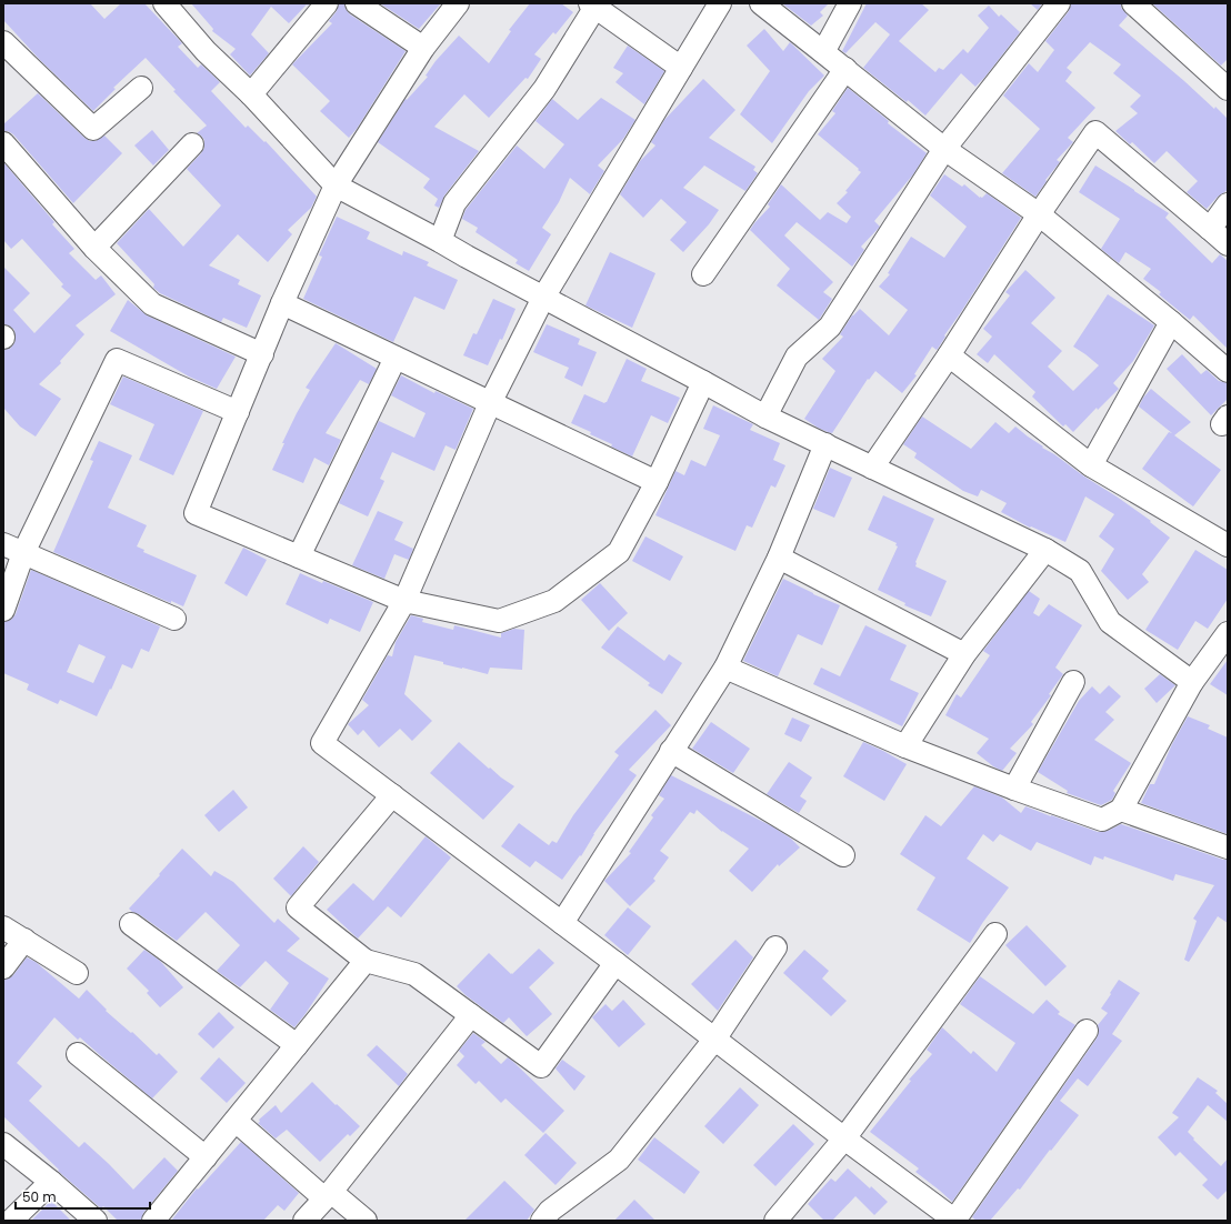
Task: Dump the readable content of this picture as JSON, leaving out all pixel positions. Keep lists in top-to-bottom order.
{
  "scale_bar": "50 m"
}
